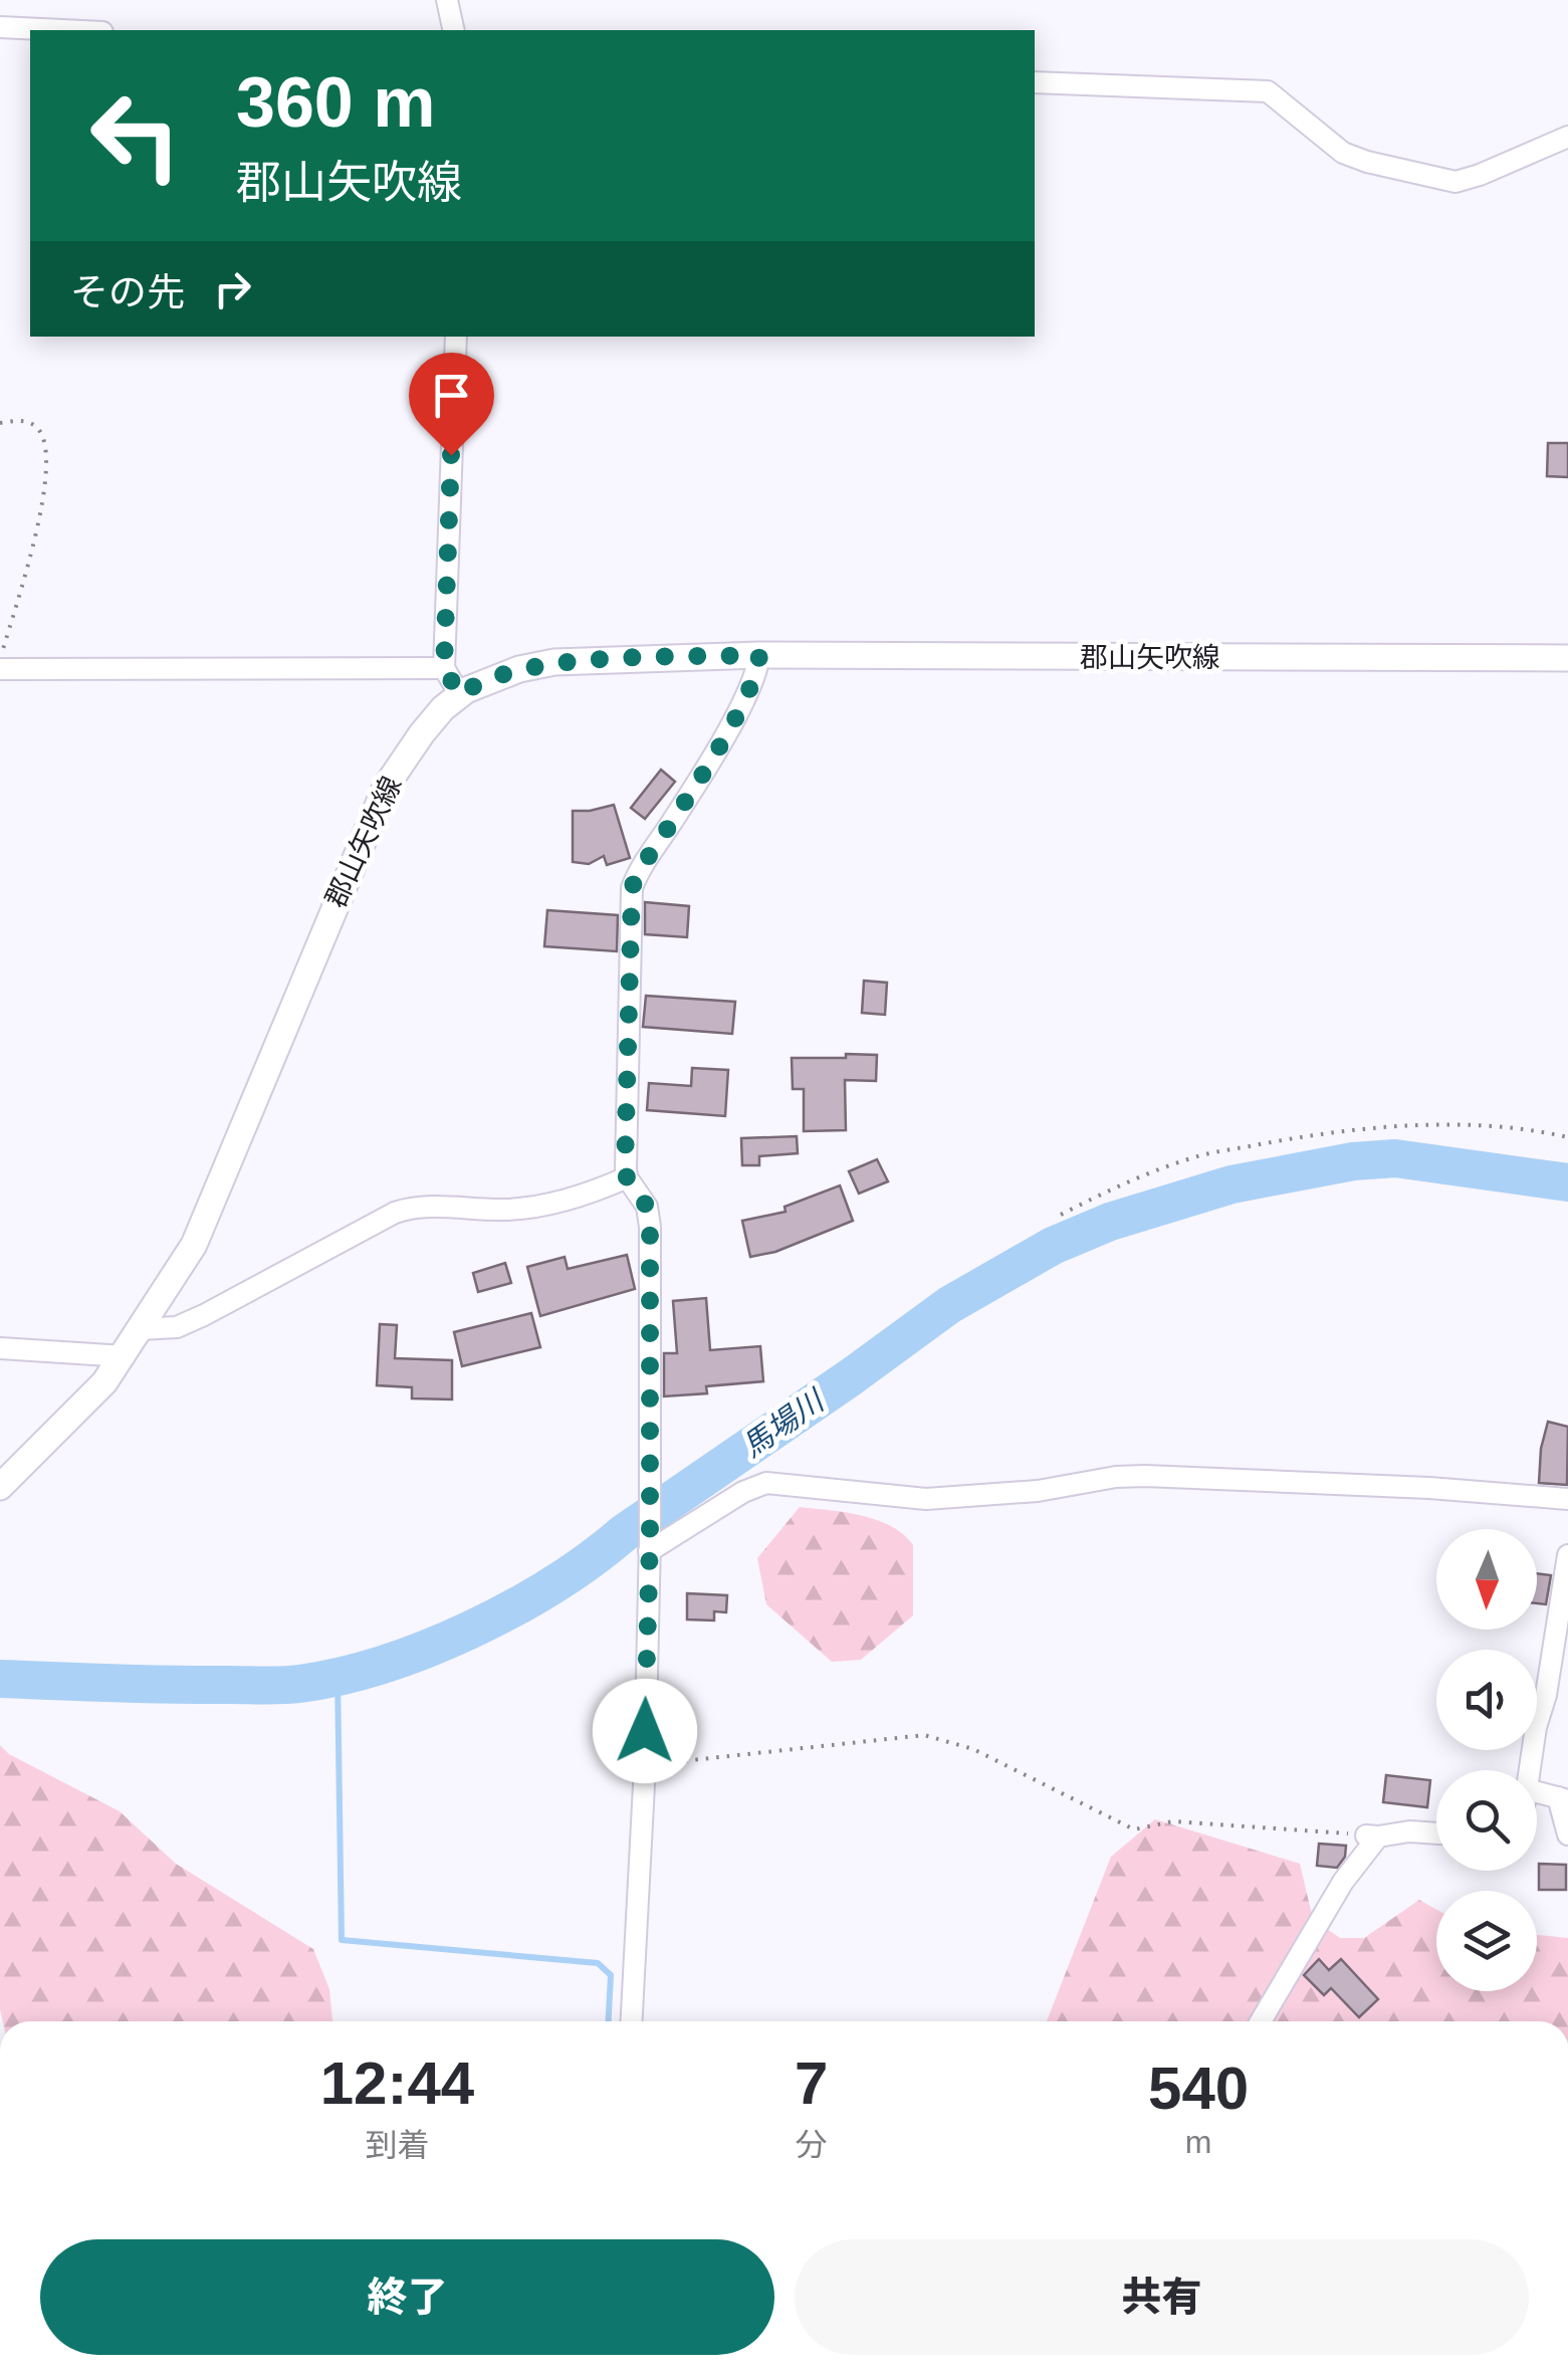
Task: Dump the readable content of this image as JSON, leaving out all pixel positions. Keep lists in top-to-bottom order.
{
  "streets": {
    "main road": ["郡山矢吹線"]
  },
  "water": ["馬場川"],
  "north": "bottom",
  "page": {
    "turn": ["360 m", "郡山矢吹線"],
    "then": "その先",
    "eta": [
      "12:44",
      "到着",
      "7",
      "分",
      "540",
      "m"
    ],
    "buttons": ["終了", "共有"]
  }
}
